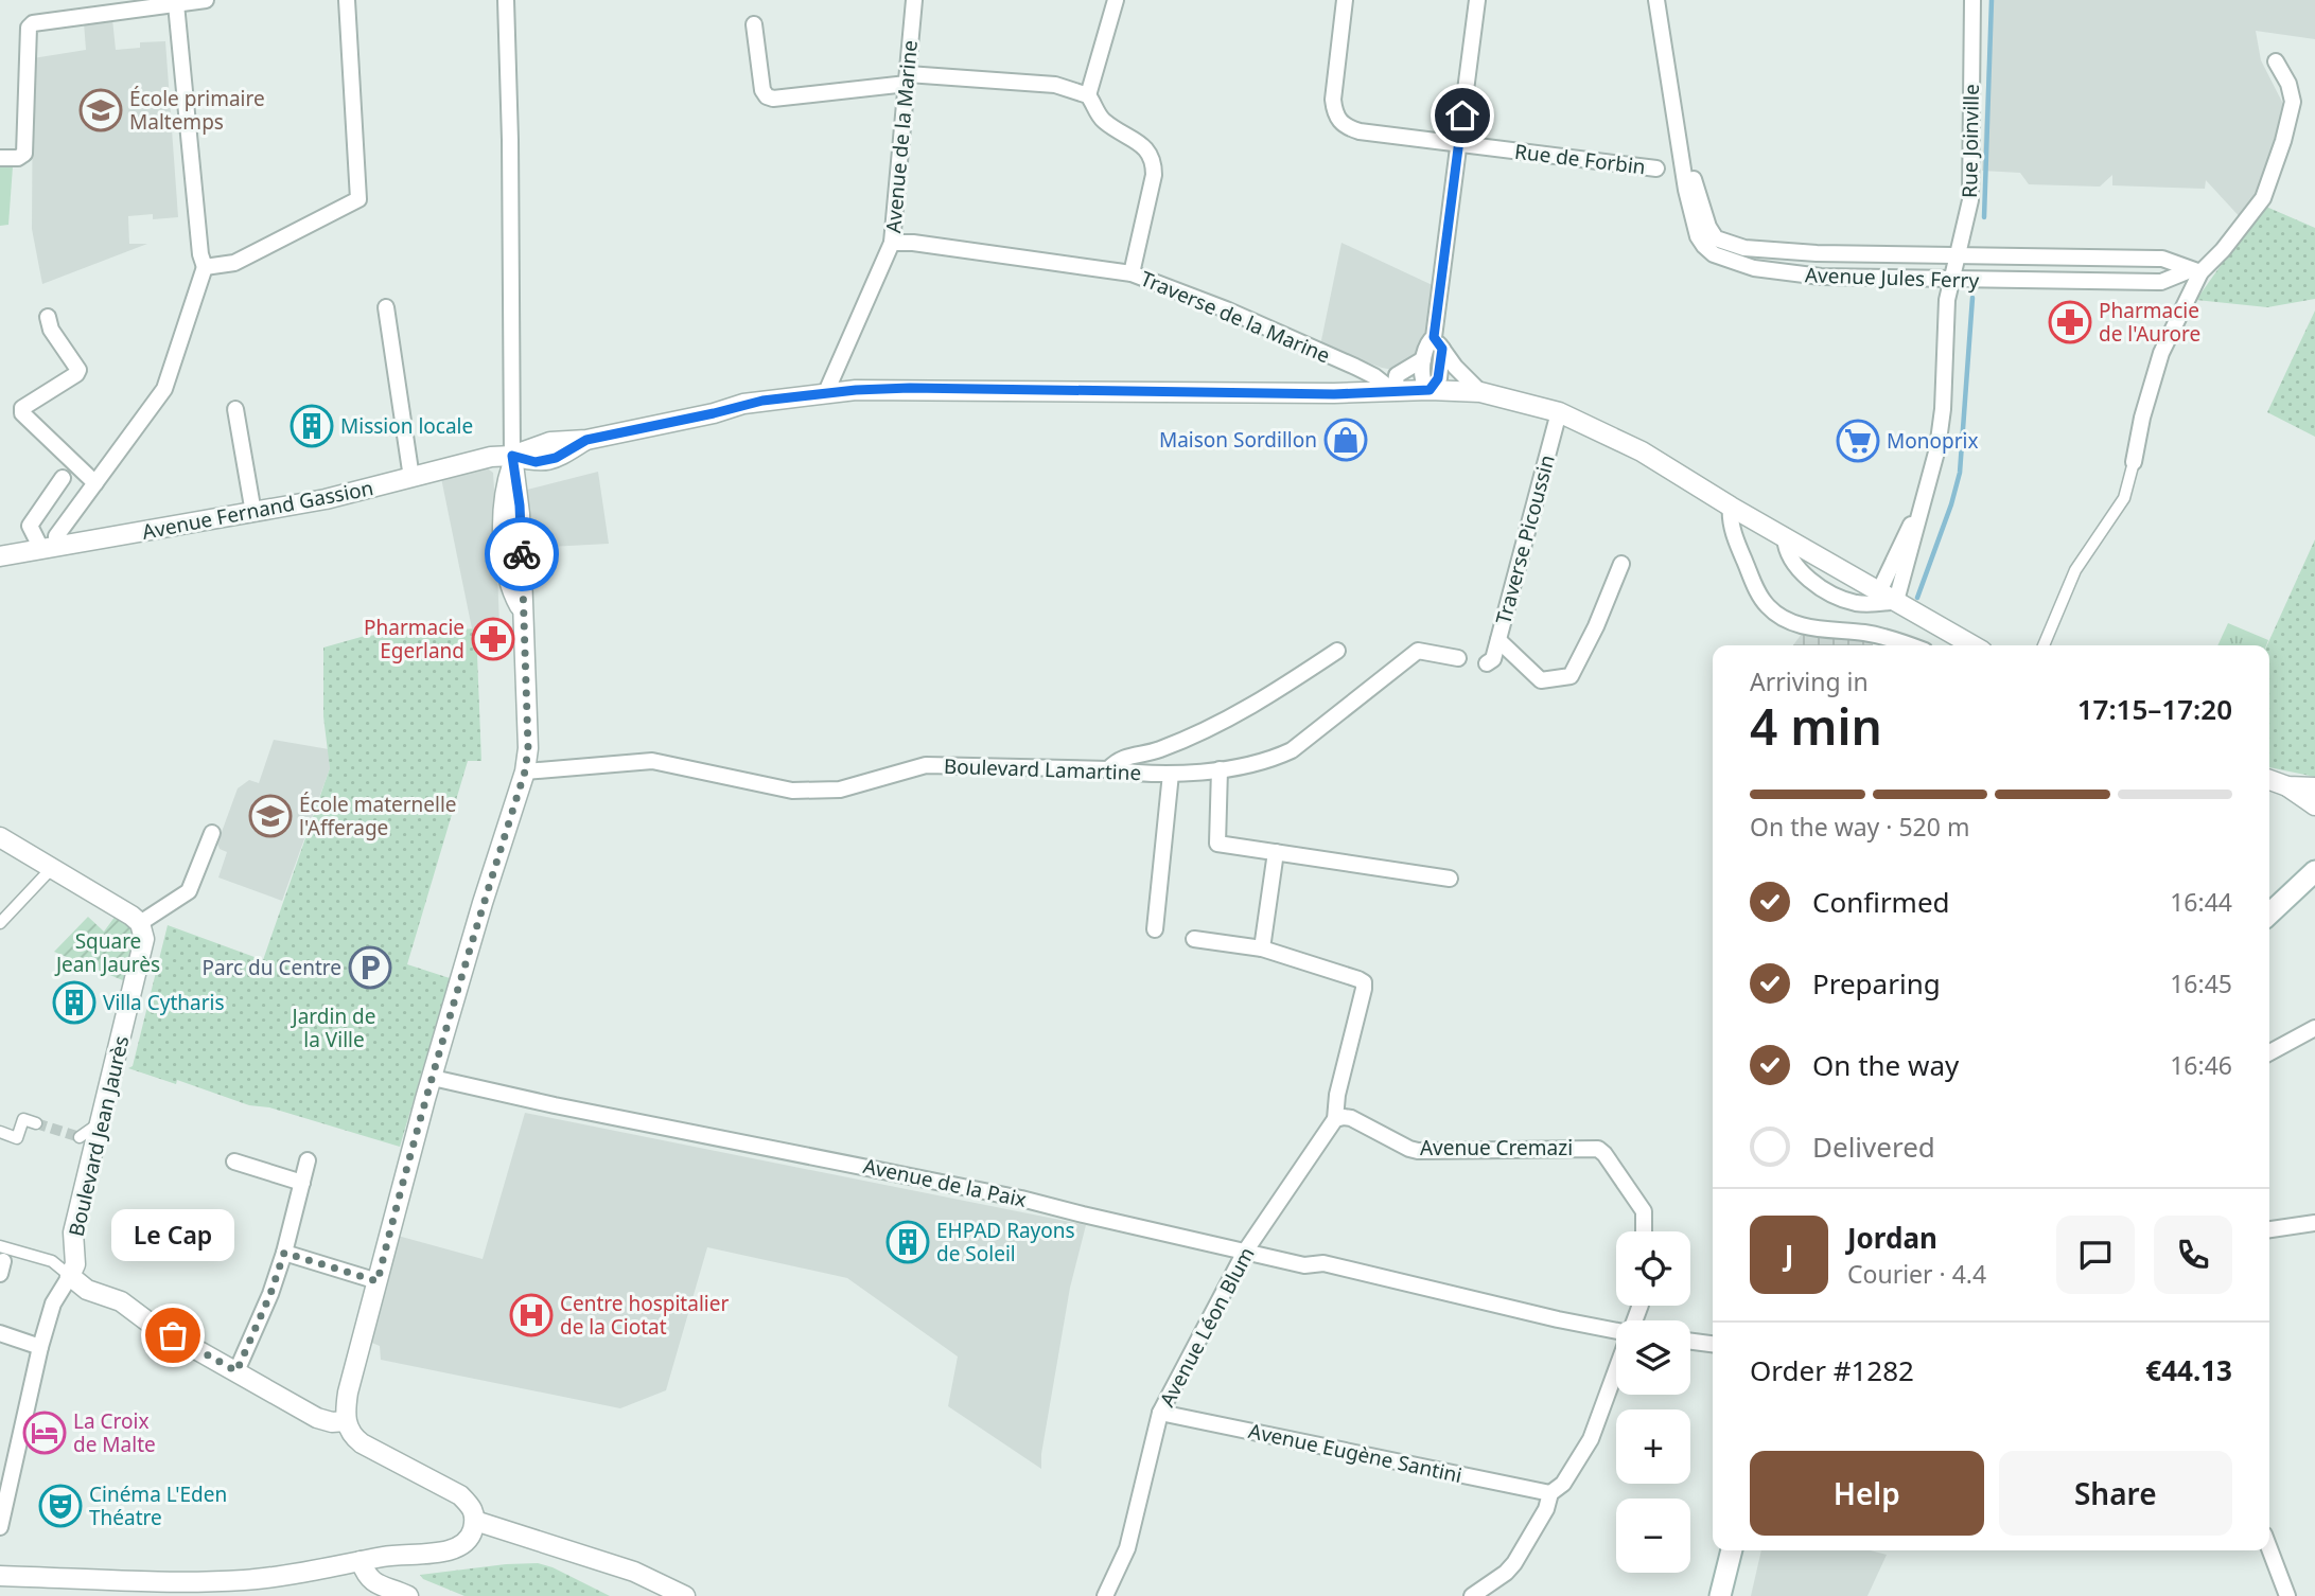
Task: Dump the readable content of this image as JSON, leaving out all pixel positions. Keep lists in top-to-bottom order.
{
  "streets": {
    "street": [
      "Avenue de la Marine",
      "Rue Joinville",
      "Rue de Forbin",
      "Avenue Jules Ferry",
      "Traverse de la Marine",
      "Avenue Fernand Gassion",
      "Traverse Picoussin",
      "Boulevard Lamartine",
      "Boulevard Jean Jaurès",
      "Avenue Cremazi",
      "Avenue de la Paix",
      "Avenue Léon Blum",
      "Avenue Eugène Santini"
    ]
  },
  "crossings": [
    ["Avenue de la Marine", "Traverse de la Marine"],
    ["Avenue de la Marine", "Avenue Fernand Gassion"],
    ["Rue Joinville", "Avenue Jules Ferry"],
    ["Traverse de la Marine", "Avenue Fernand Gassion"],
    ["Avenue Fernand Gassion", "Traverse Picoussin"],
    ["Avenue Cremazi", "Avenue Léon Blum"],
    ["Avenue de la Paix", "Avenue Léon Blum"],
    ["Avenue Léon Blum", "Avenue Eugène Santini"]
  ],
  "parks": ["Square Jean Jaurès", "Jardin de la Ville"],
  "places": {
    "school or university": ["École primaire Maltemps", "École maternelle l'Afferage"],
    "pharmacy": ["Pharmacie de l'Aurore", "Pharmacie Egerland"],
    "building": ["Mission locale", "Villa Cytharis", "EHPAD Rayons de Soleil"],
    "shop": ["Maison Sordillon"],
    "supermarket": ["Monoprix"],
    "parking": ["Parc du Centre"],
    "hospital": ["Centre hospitalier de la Ciotat"],
    "other": ["Le Cap"],
    "hotel": ["La Croix de Malte"],
    "theatre": ["Cinéma L'Eden Théatre"]
  },
  "page": {
    "heading": ["4 min", "Arriving in", "17:15–17:20"],
    "panel": [
      "Jordan",
      "Courier · 4.4",
      "Order #1282",
      "€44.13"
    ],
    "bar": "On the way · 520 m",
    "list": [
      ["Confirmed", "16:44"],
      ["Preparing", "16:45"],
      ["On the way", "16:46"],
      "Delivered"
    ],
    "bubble": "Le Cap",
    "round": "J",
    "map_buttons": ["+", "−"],
    "buttons": ["Help", "Share"]
  }
}
